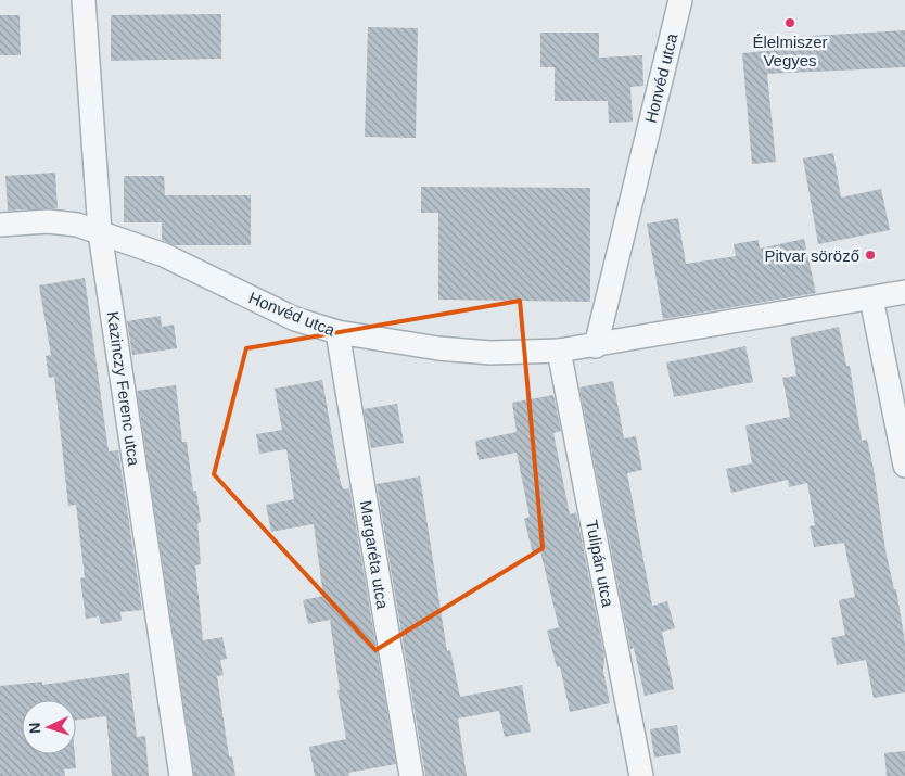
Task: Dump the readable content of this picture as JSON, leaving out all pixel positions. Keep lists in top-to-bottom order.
{
  "streets": {
    "street": [
      "Honvéd utca",
      "Kazinczy Ferenc utca",
      "Margaréta utca",
      "Tulipán utca"
    ]
  },
  "crossings": [
    ["Honvéd utca", "Kazinczy Ferenc utca"],
    ["Honvéd utca", "Margaréta utca"],
    ["Honvéd utca", "Tulipán utca"]
  ],
  "places": ["Élelmiszer Vegyes", "Pitvar söröző"],
  "north": "left"
}
